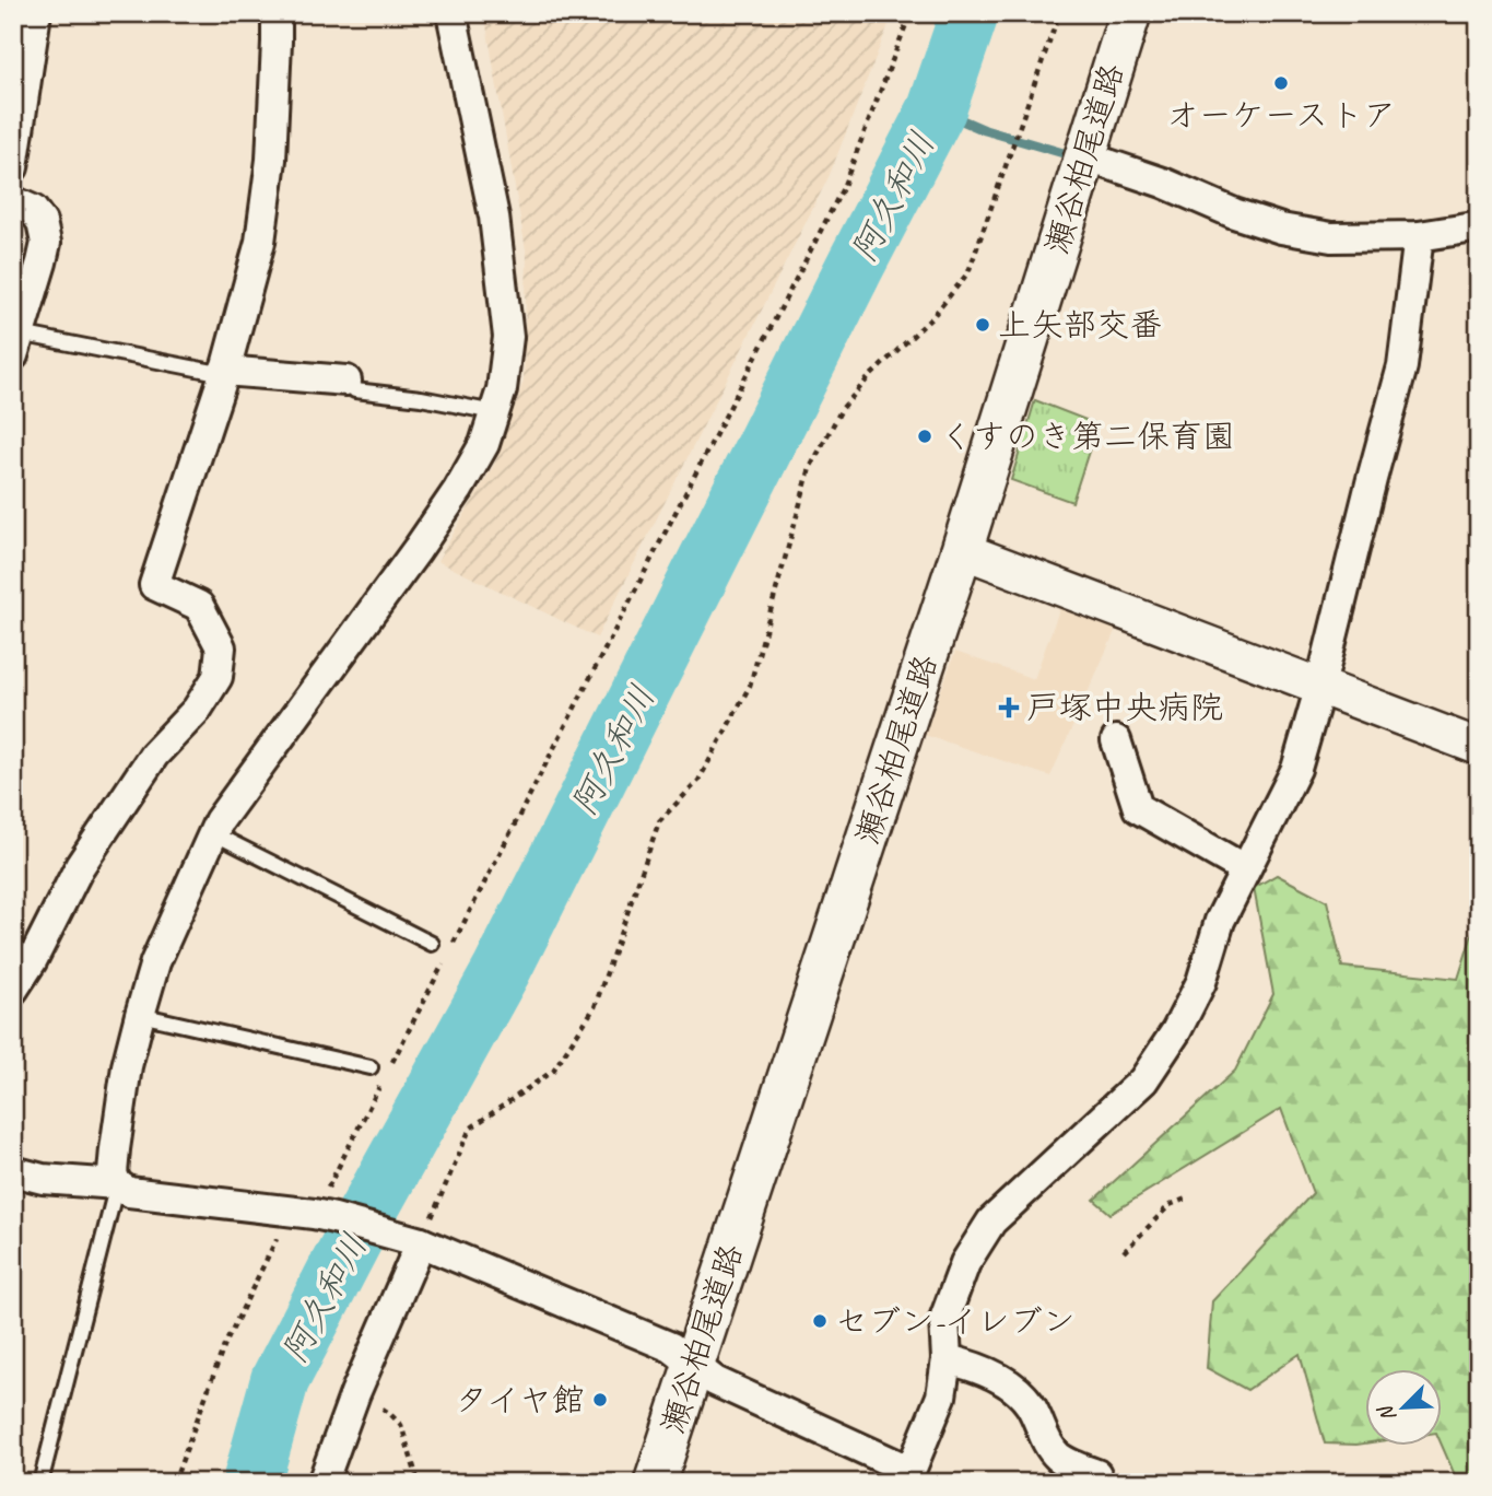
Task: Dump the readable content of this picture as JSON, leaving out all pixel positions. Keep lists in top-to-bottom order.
{
  "streets": {
    "main road": ["瀬谷柏尾道路"]
  },
  "water": ["阿久和川"],
  "places": {
    "other": [
      "オーケーストア",
      "上矢部交番",
      "くすのき第二保育園",
      "セブン-イレブン",
      "タイヤ館"
    ],
    "health": ["戸塚中央病院"]
  },
  "north": "bottom left"
}
